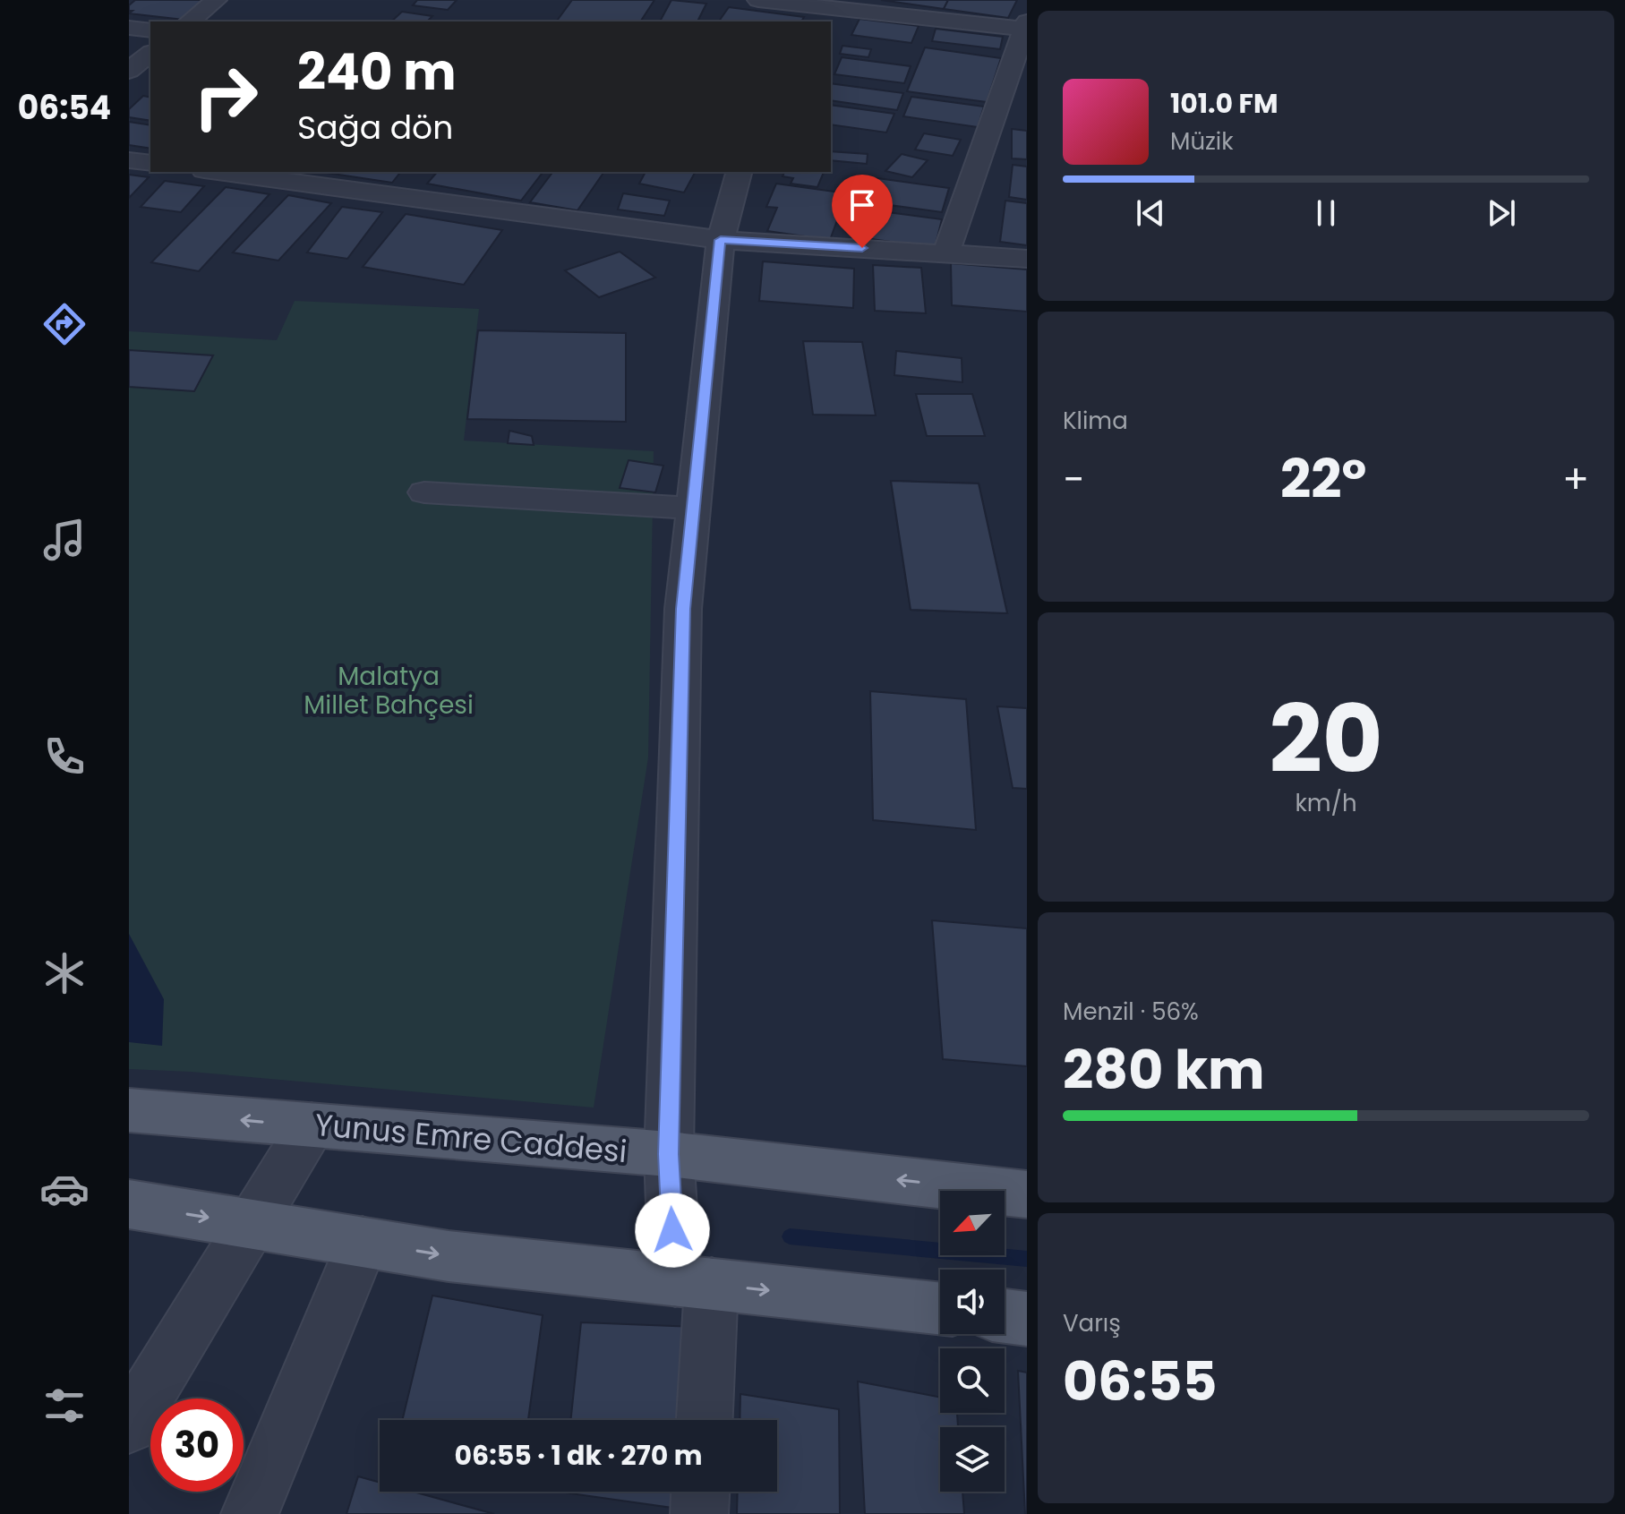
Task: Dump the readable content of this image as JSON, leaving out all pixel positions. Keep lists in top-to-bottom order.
{
  "streets": {
    "main road": ["Yunus Emre Caddesi"]
  },
  "parks": ["Malatya Millet Bahçesi"],
  "north": "bottom left",
  "page": {
    "tabs": "06:54",
    "turn": ["240 m", "Sağa dön"],
    "song": ["101.0 FM", "Müzik"],
    "tile": [
      "Klima",
      ["20", "km/h"],
      ["Menzil · 56%", "280 km"],
      ["Varış", "06:55"]
    ],
    "heat": ["−", "22°", "+"],
    "limit": "30",
    "trip": "06:55 · 1 dk · 270 m"
  }
}
